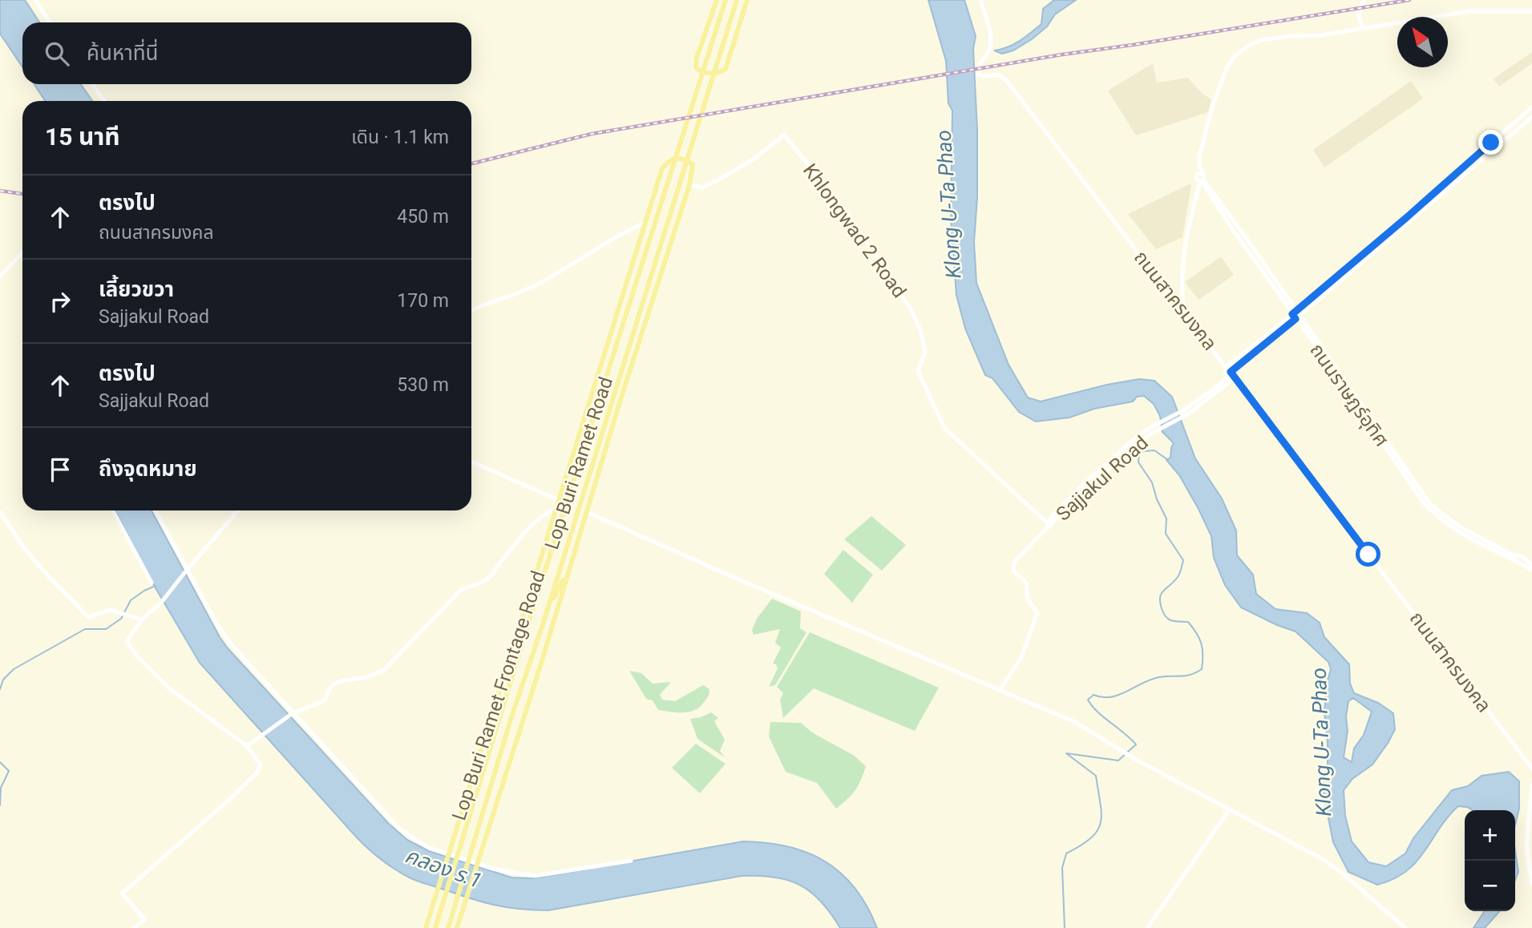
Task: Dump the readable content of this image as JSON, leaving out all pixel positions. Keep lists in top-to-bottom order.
{
  "streets": {
    "main road": ["Lop Buri Ramet Road", "Lop Buri Ramet Frontage Road"],
    "street": [
      "Khlongwad 2 Road",
      "ถนนสาครมงคล",
      "ถนนราษฏร์อุทิศ",
      "Sajjakul Road"
    ]
  },
  "crossings": [
    ["Khlongwad 2 Road", "Sajjakul Road"],
    ["Khlongwad 2 Road", "Lop Buri Ramet Frontage Road"],
    ["ถนนสาครมงคล", "Sajjakul Road"],
    ["ถนนราษฏร์อุทิศ", "Sajjakul Road"]
  ],
  "water": ["Klong U-Ta Phao", "คลอง ร.1"],
  "north": "top left",
  "page": {
    "search": "ค้นหาที่นี่",
    "heading": ["15 นาที", "เดิน · 1.1 km"],
    "list": [
      ["ตรงไป", "ถนนสาครมงคล", "450 m"],
      ["เลี้ยวขวา", "Sajjakul Road", "170 m"],
      ["ตรงไป", "Sajjakul Road", "530 m"],
      "ถึงจุดหมาย"
    ],
    "map_buttons": ["+", "−"]
  }
}
